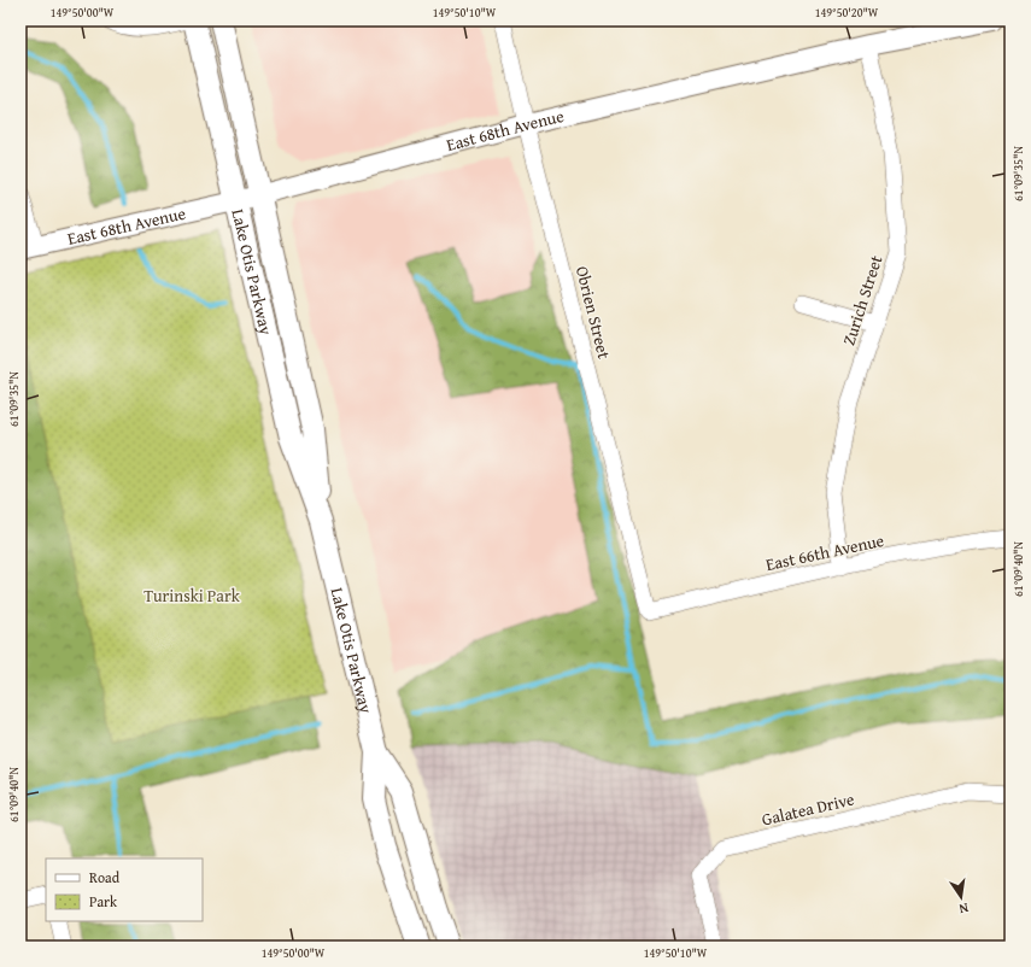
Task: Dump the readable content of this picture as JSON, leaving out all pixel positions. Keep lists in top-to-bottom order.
{
  "streets": {
    "main road": ["Lake Otis Parkway"],
    "street": [
      "East 68th Avenue",
      "Zurich Street",
      "Obrien Street",
      "East 66th Avenue",
      "Galatea Drive"
    ]
  },
  "crossings": [
    ["East 68th Avenue", "Lake Otis Parkway"],
    ["East 68th Avenue", "Zurich Street"],
    ["East 68th Avenue", "Obrien Street"],
    ["Zurich Street", "East 66th Avenue"],
    ["Obrien Street", "East 66th Avenue"]
  ],
  "parks": ["Turinski Park"],
  "legend": ["Road", "Park"],
  "north": "bottom",
  "coordinates": [
    "149°50'00\"W",
    "149°50'10\"W",
    "149°50'20\"W",
    "61°09'35\"N",
    "61°09'40\"N"
  ]
}
